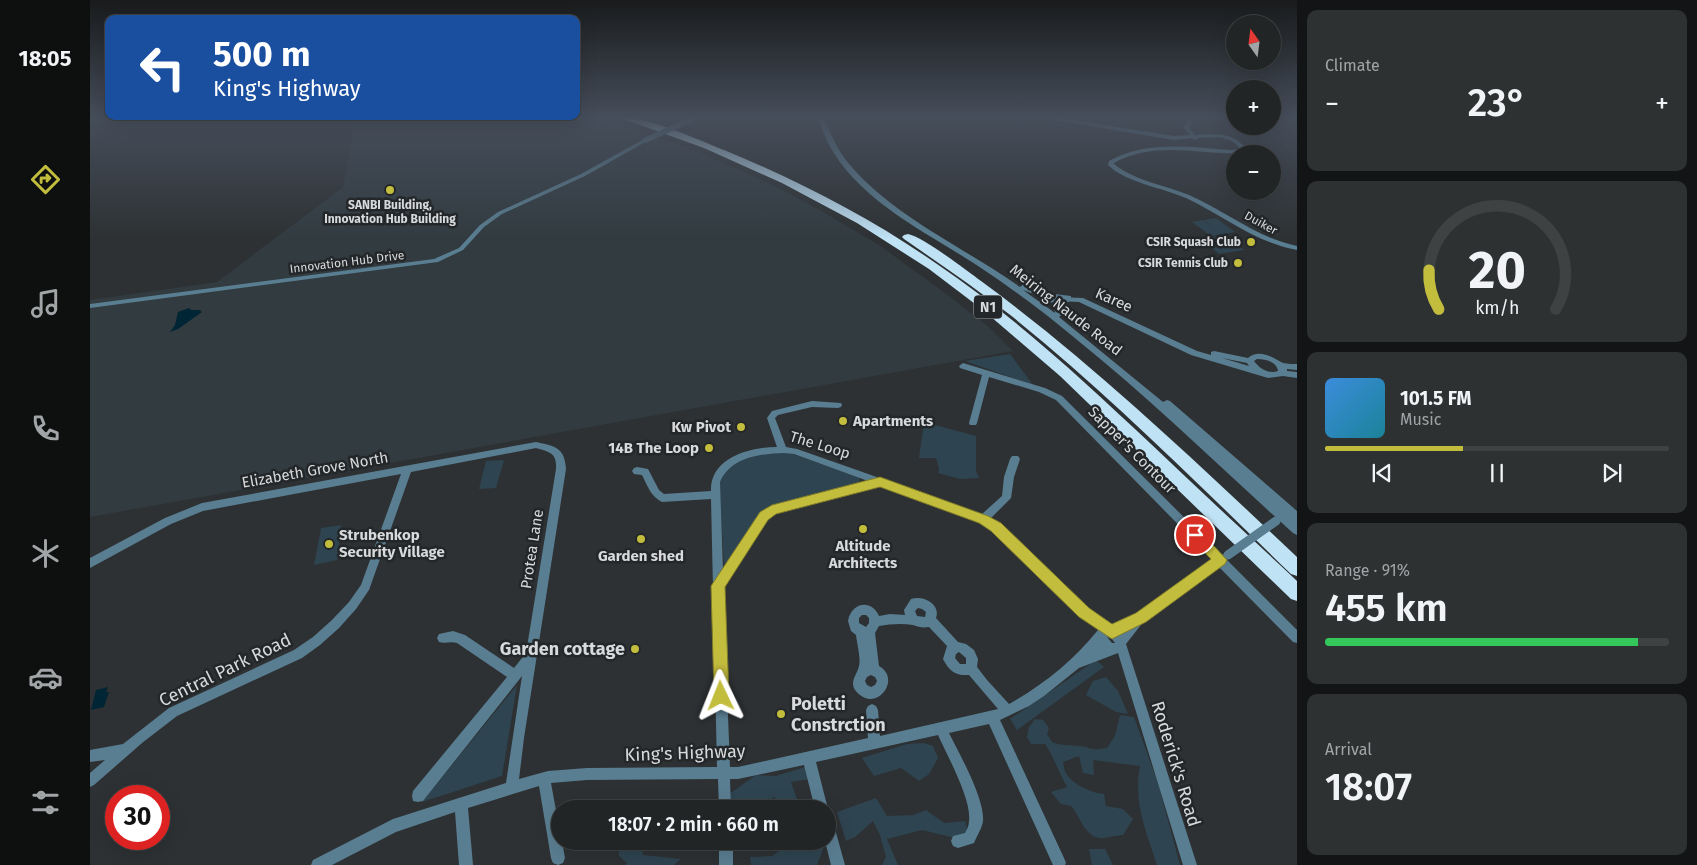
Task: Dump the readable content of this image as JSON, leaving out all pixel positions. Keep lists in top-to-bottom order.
{
  "streets": {
    "highway": ["N1"],
    "street": [
      "Duiker",
      "Innovation Hub Drive",
      "Karee",
      "Meiring Naude Road",
      "The Loop",
      "Sapper's Contour",
      "Elizabeth Grove North",
      "Protea Lane",
      "Central Park Road",
      "King's Highway",
      "Roderick's Road"
    ]
  },
  "crossings": [
    ["Karee", "Meiring Naude Road"],
    ["Meiring Naude Road", "King's Highway"],
    ["The Loop", "King's Highway"],
    ["The Loop", "Roderick's Road"],
    ["Sapper's Contour", "King's Highway"],
    ["Elizabeth Grove North", "Protea Lane"],
    ["Elizabeth Grove North", "Central Park Road"],
    ["Protea Lane", "King's Highway"],
    ["King's Highway", "Roderick's Road"]
  ],
  "places": [
    "SANBI Building, Innovation Hub Building",
    "CSIR Squash Club",
    "CSIR Tennis Club",
    "Apartments",
    "Kw Pivot",
    "14B The Loop",
    "Altitude Architects",
    "Garden shed",
    "Strubenkop Security Village",
    "Garden cottage",
    "Poletti Constrction"
  ],
  "north": "top",
  "page": {
    "tabs": "18:05",
    "tile": [
      "Climate",
      ["Range · 91%", "455 km"],
      ["Arrival", "18:07"]
    ],
    "map_buttons": ["+", "−"],
    "turn": ["500 m", "King's Highway"],
    "heat": ["−", "23°", "+"],
    "song": ["101.5 FM", "Music"],
    "limit": "30",
    "trip": "18:07 · 2 min · 660 m",
    "gauge": ["20", "km/h"]
  }
}
